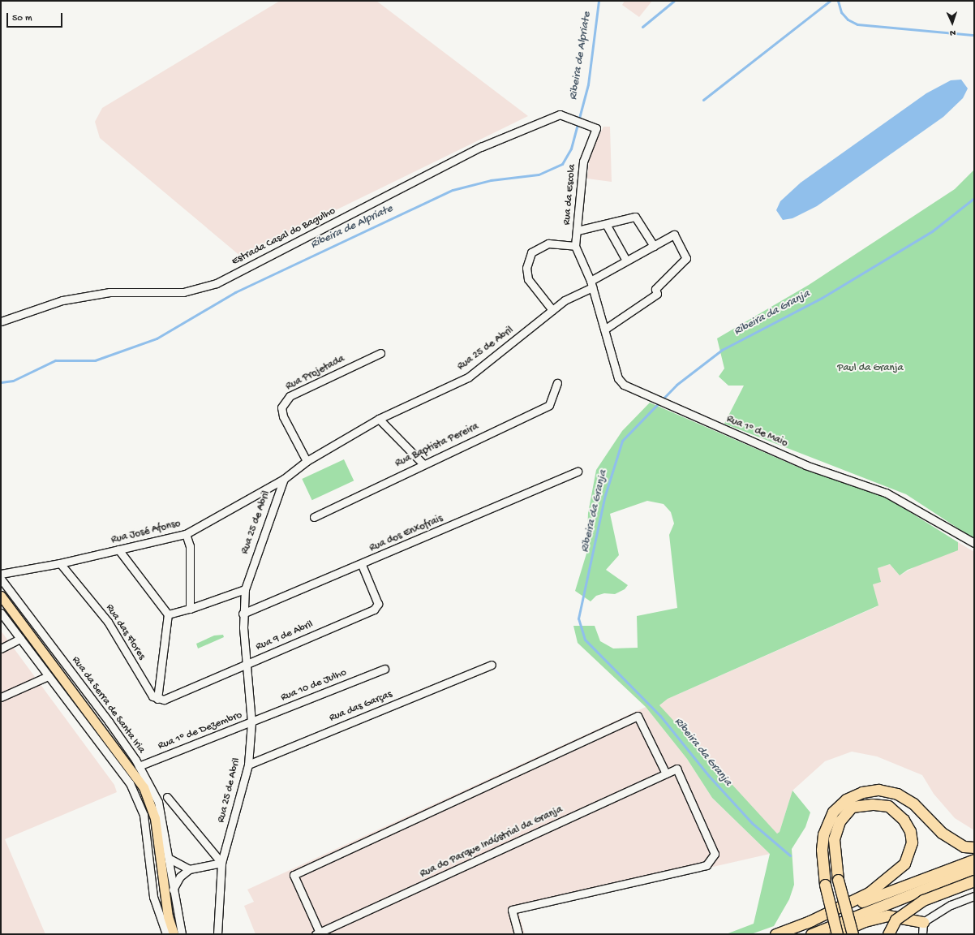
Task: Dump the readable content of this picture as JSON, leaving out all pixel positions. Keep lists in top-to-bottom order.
{
  "streets": {
    "street": [
      "Rua da Escola",
      "Estrada Casal do Bagulho",
      "Rua 25 de Abril",
      "Rua Projetada",
      "Rua 1º de Maio",
      "Rua Baptista Pereira",
      "Rua José Afonso",
      "Rua dos Enxofrais",
      "Rua das Flores",
      "Rua 9 de Abril",
      "Rua 10 de Julho",
      "Rua da Serra de Santa Iria",
      "Rua das Garças",
      "Rua 1º de Dezembro",
      "Rua do Parque Indústrial da Granja"
    ]
  },
  "crossings": [
    ["Rua da Escola", "Estrada Casal do Bagulho"],
    ["Rua da Escola", "Rua 25 de Abril"],
    ["Rua da Escola", "Rua 1º de Maio"],
    ["Rua 25 de Abril", "Rua Projetada"],
    ["Rua 25 de Abril", "Rua 1º de Maio"],
    ["Rua 25 de Abril", "Rua José Afonso"],
    ["Rua 25 de Abril", "Rua dos Enxofrais"],
    ["Rua 25 de Abril", "Rua 9 de Abril"],
    ["Rua 25 de Abril", "Rua 10 de Julho"],
    ["Rua 25 de Abril", "Rua das Garças"],
    ["Rua 25 de Abril", "Rua 1º de Dezembro"],
    ["Rua José Afonso", "Rua das Flores"],
    ["Rua dos Enxofrais", "Rua 9 de Abril"],
    ["Rua das Flores", "Rua 9 de Abril"],
    ["Rua 10 de Julho", "Rua 1º de Dezembro"],
    ["Rua da Serra de Santa Iria", "Rua 1º de Dezembro"]
  ],
  "water": ["Ribeira de Alpriate", "Ribeira da Granja"],
  "parks": ["Paul da Granja"],
  "scale_bar": "50 m",
  "north": "bottom"
}
